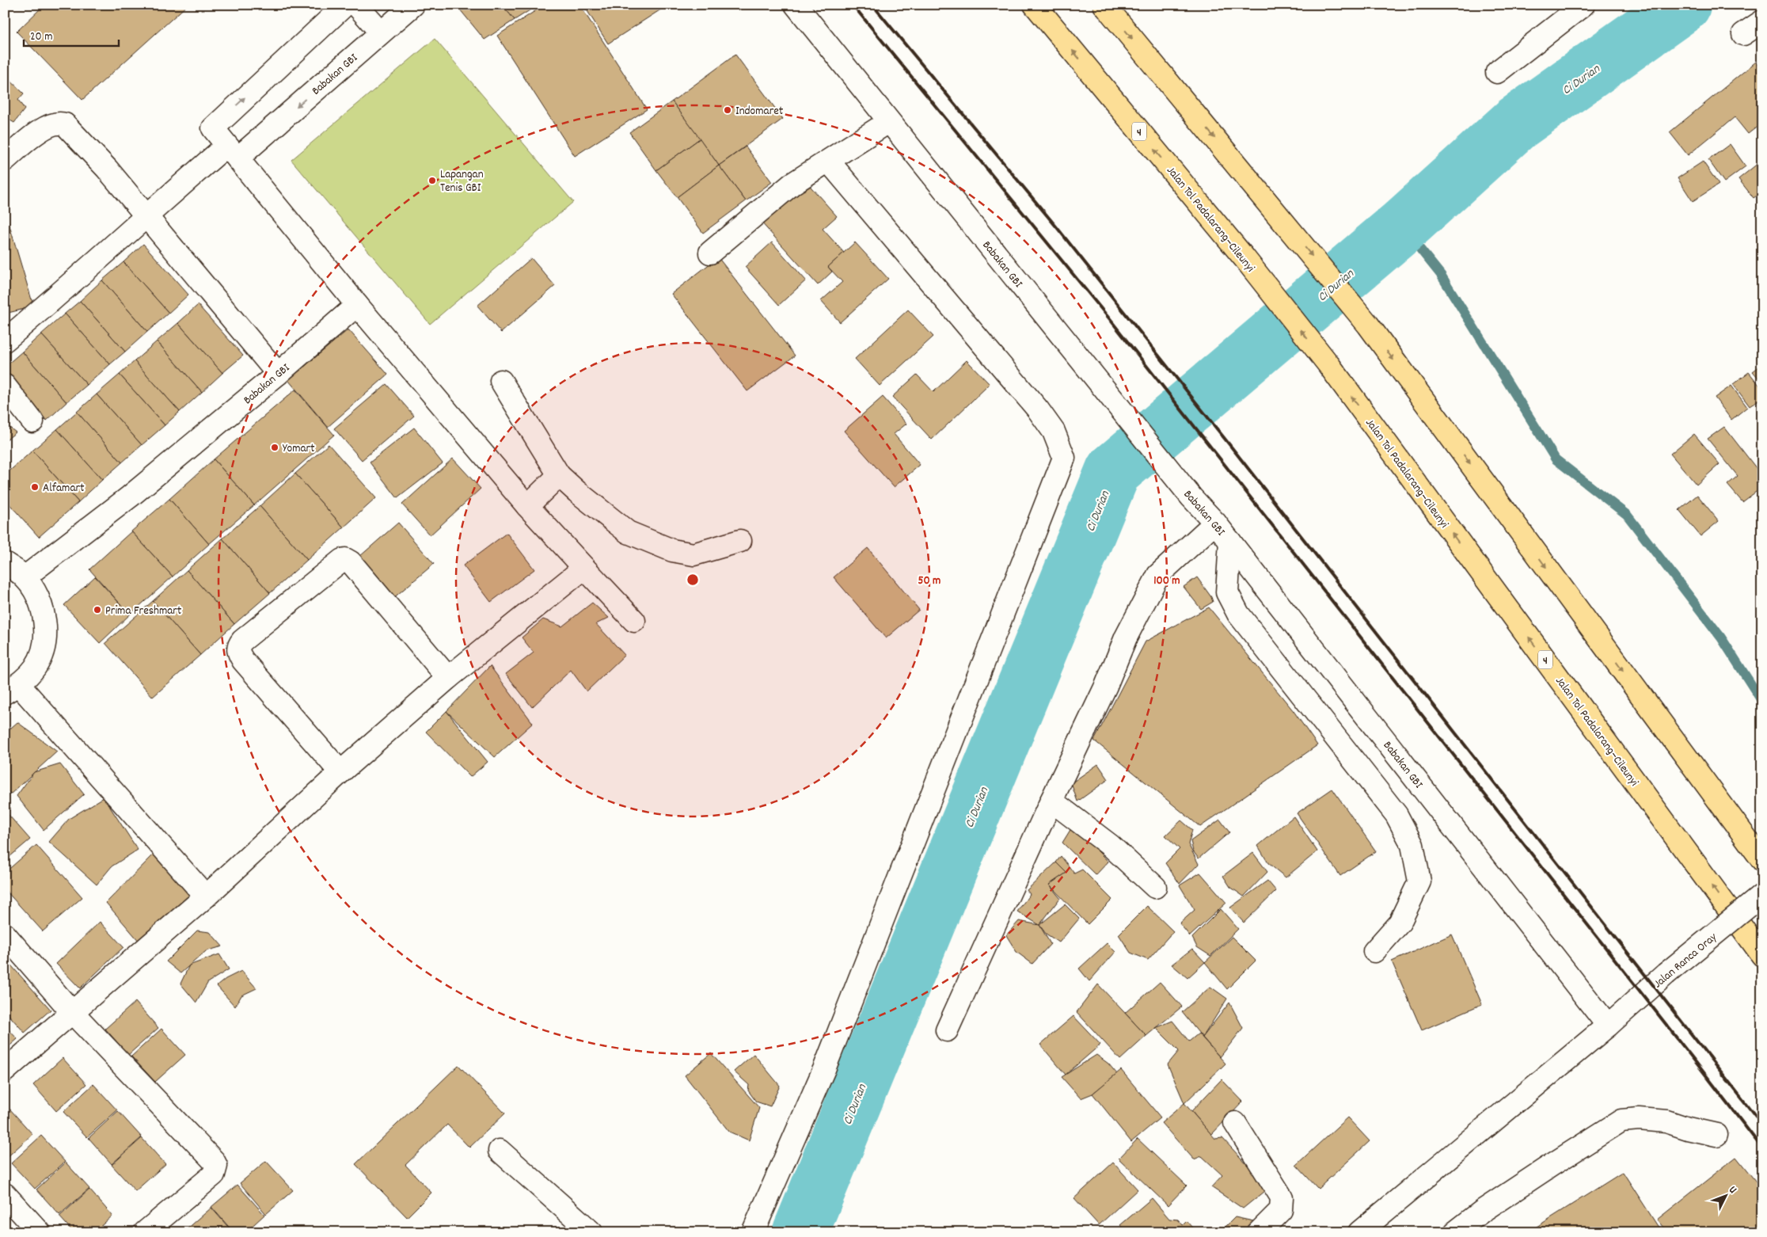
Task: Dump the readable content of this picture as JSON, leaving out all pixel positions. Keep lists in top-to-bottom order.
{
  "streets": {
    "highway": ["4", "Jalan Tol Padalarang–Cileunyi"],
    "street": ["Babakan GBI", "Jalan Ranca Oray"]
  },
  "crossings": [
    ["Babakan GBI", "Jalan Ranca Oray"]
  ],
  "water": ["Ci Durian"],
  "places": [
    "Indomaret",
    "Lapangan Tenis GBI",
    "Yomart",
    "Alfamart",
    "Prima Freshmart"
  ],
  "scale_bar": "20 m",
  "north": "top right",
  "rings": ["50 m", "100 m"]
}
